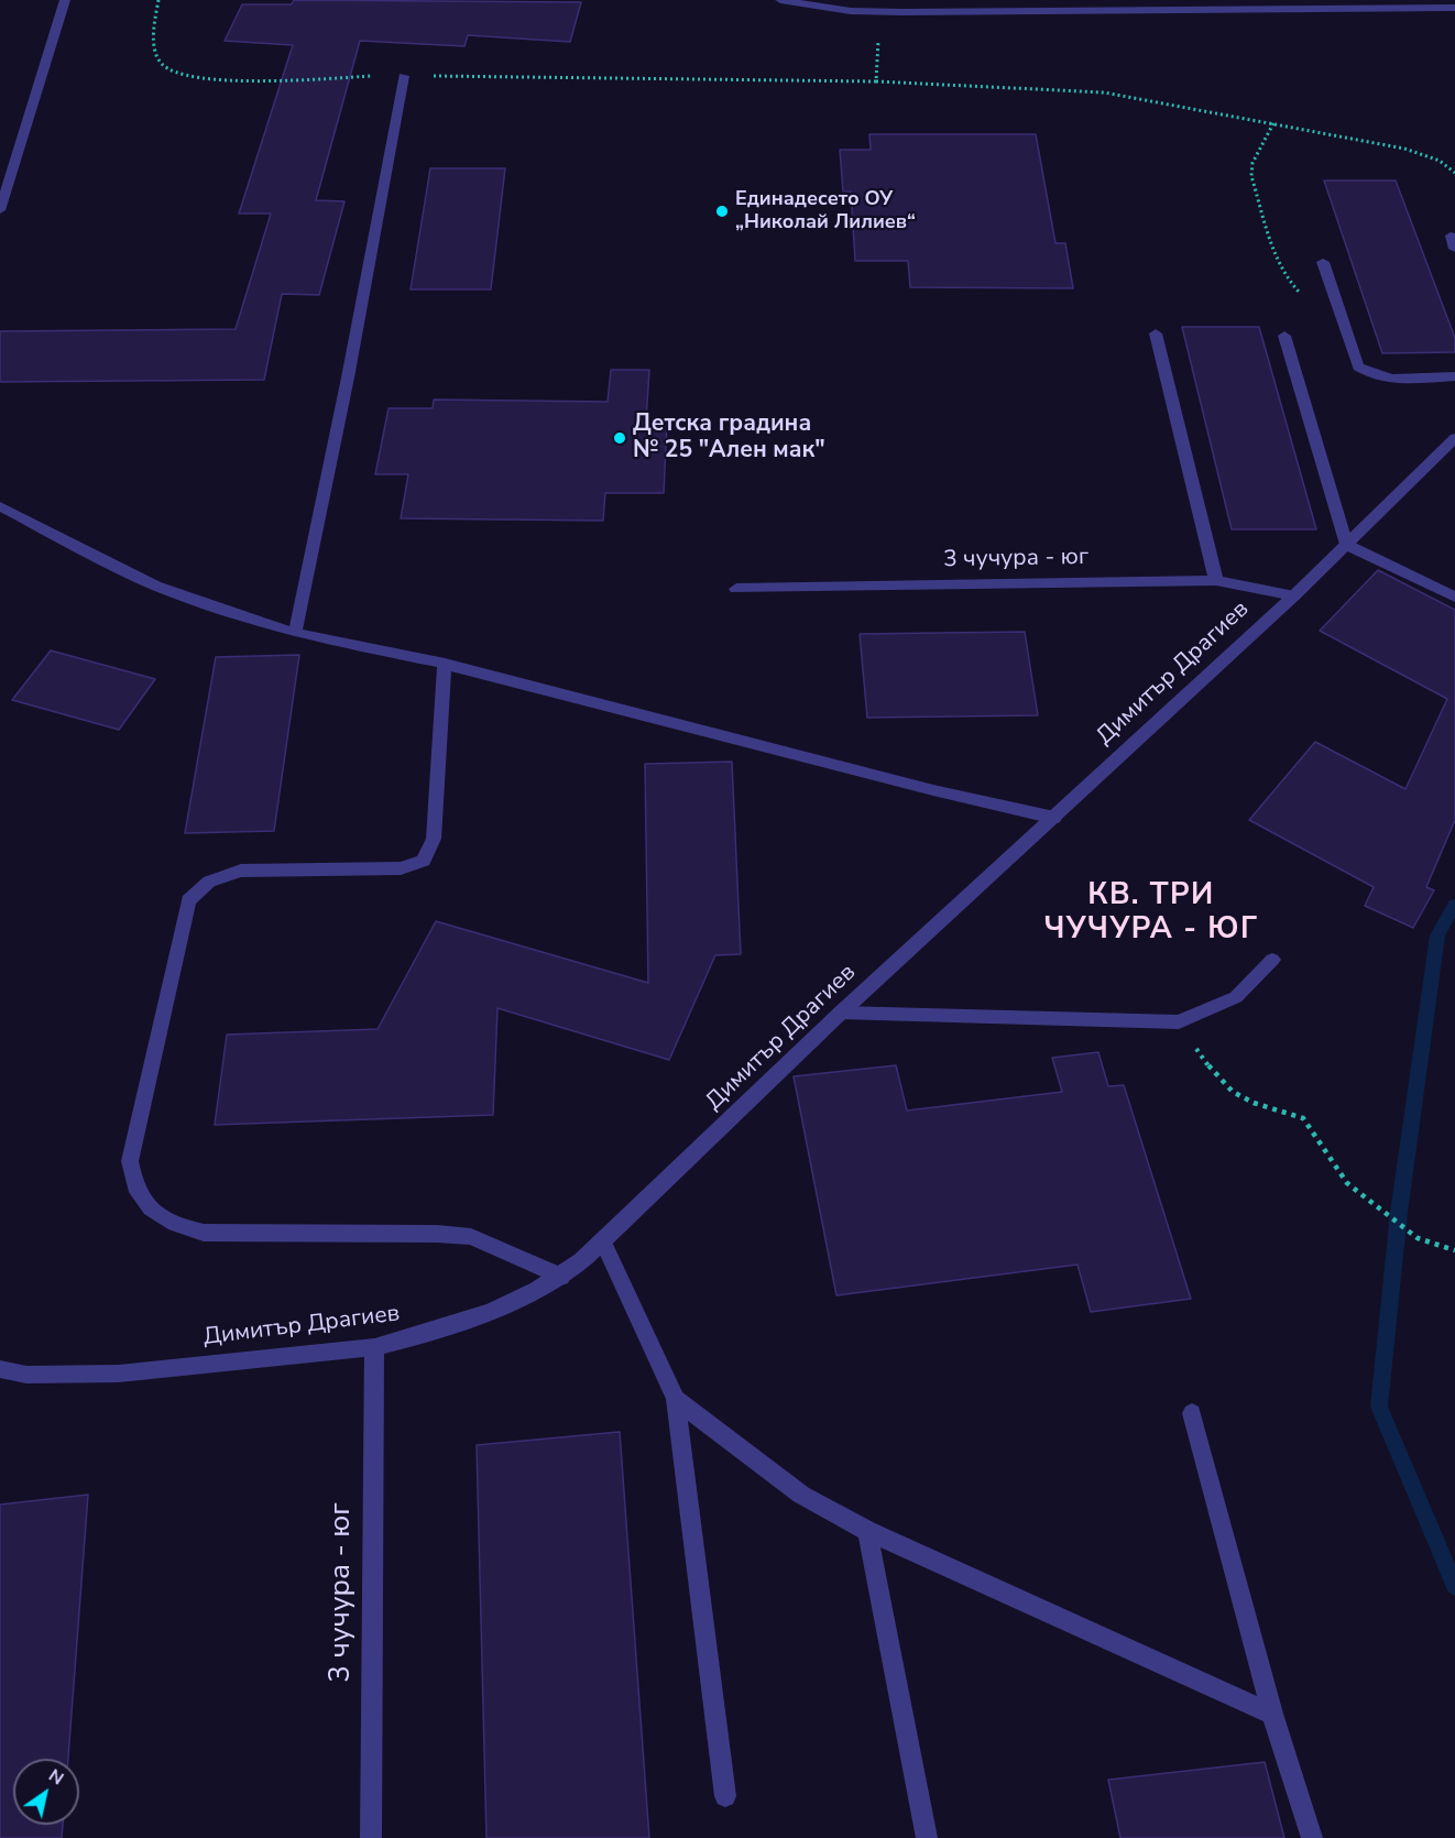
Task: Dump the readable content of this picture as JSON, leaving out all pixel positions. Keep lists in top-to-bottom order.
{
  "streets": {
    "street": ["3 чучура - юг", "Димитър Драгиев"]
  },
  "crossings": [
    ["3 чучура - юг", "Димитър Драгиев"]
  ],
  "districts": ["КВ. ТРИ ЧУЧУРА - ЮГ"],
  "places": ["Единадесето ОУ „Николай Лилиев“", "Детска градина № 25 \"Ален мак\""],
  "north": "top right"
}
